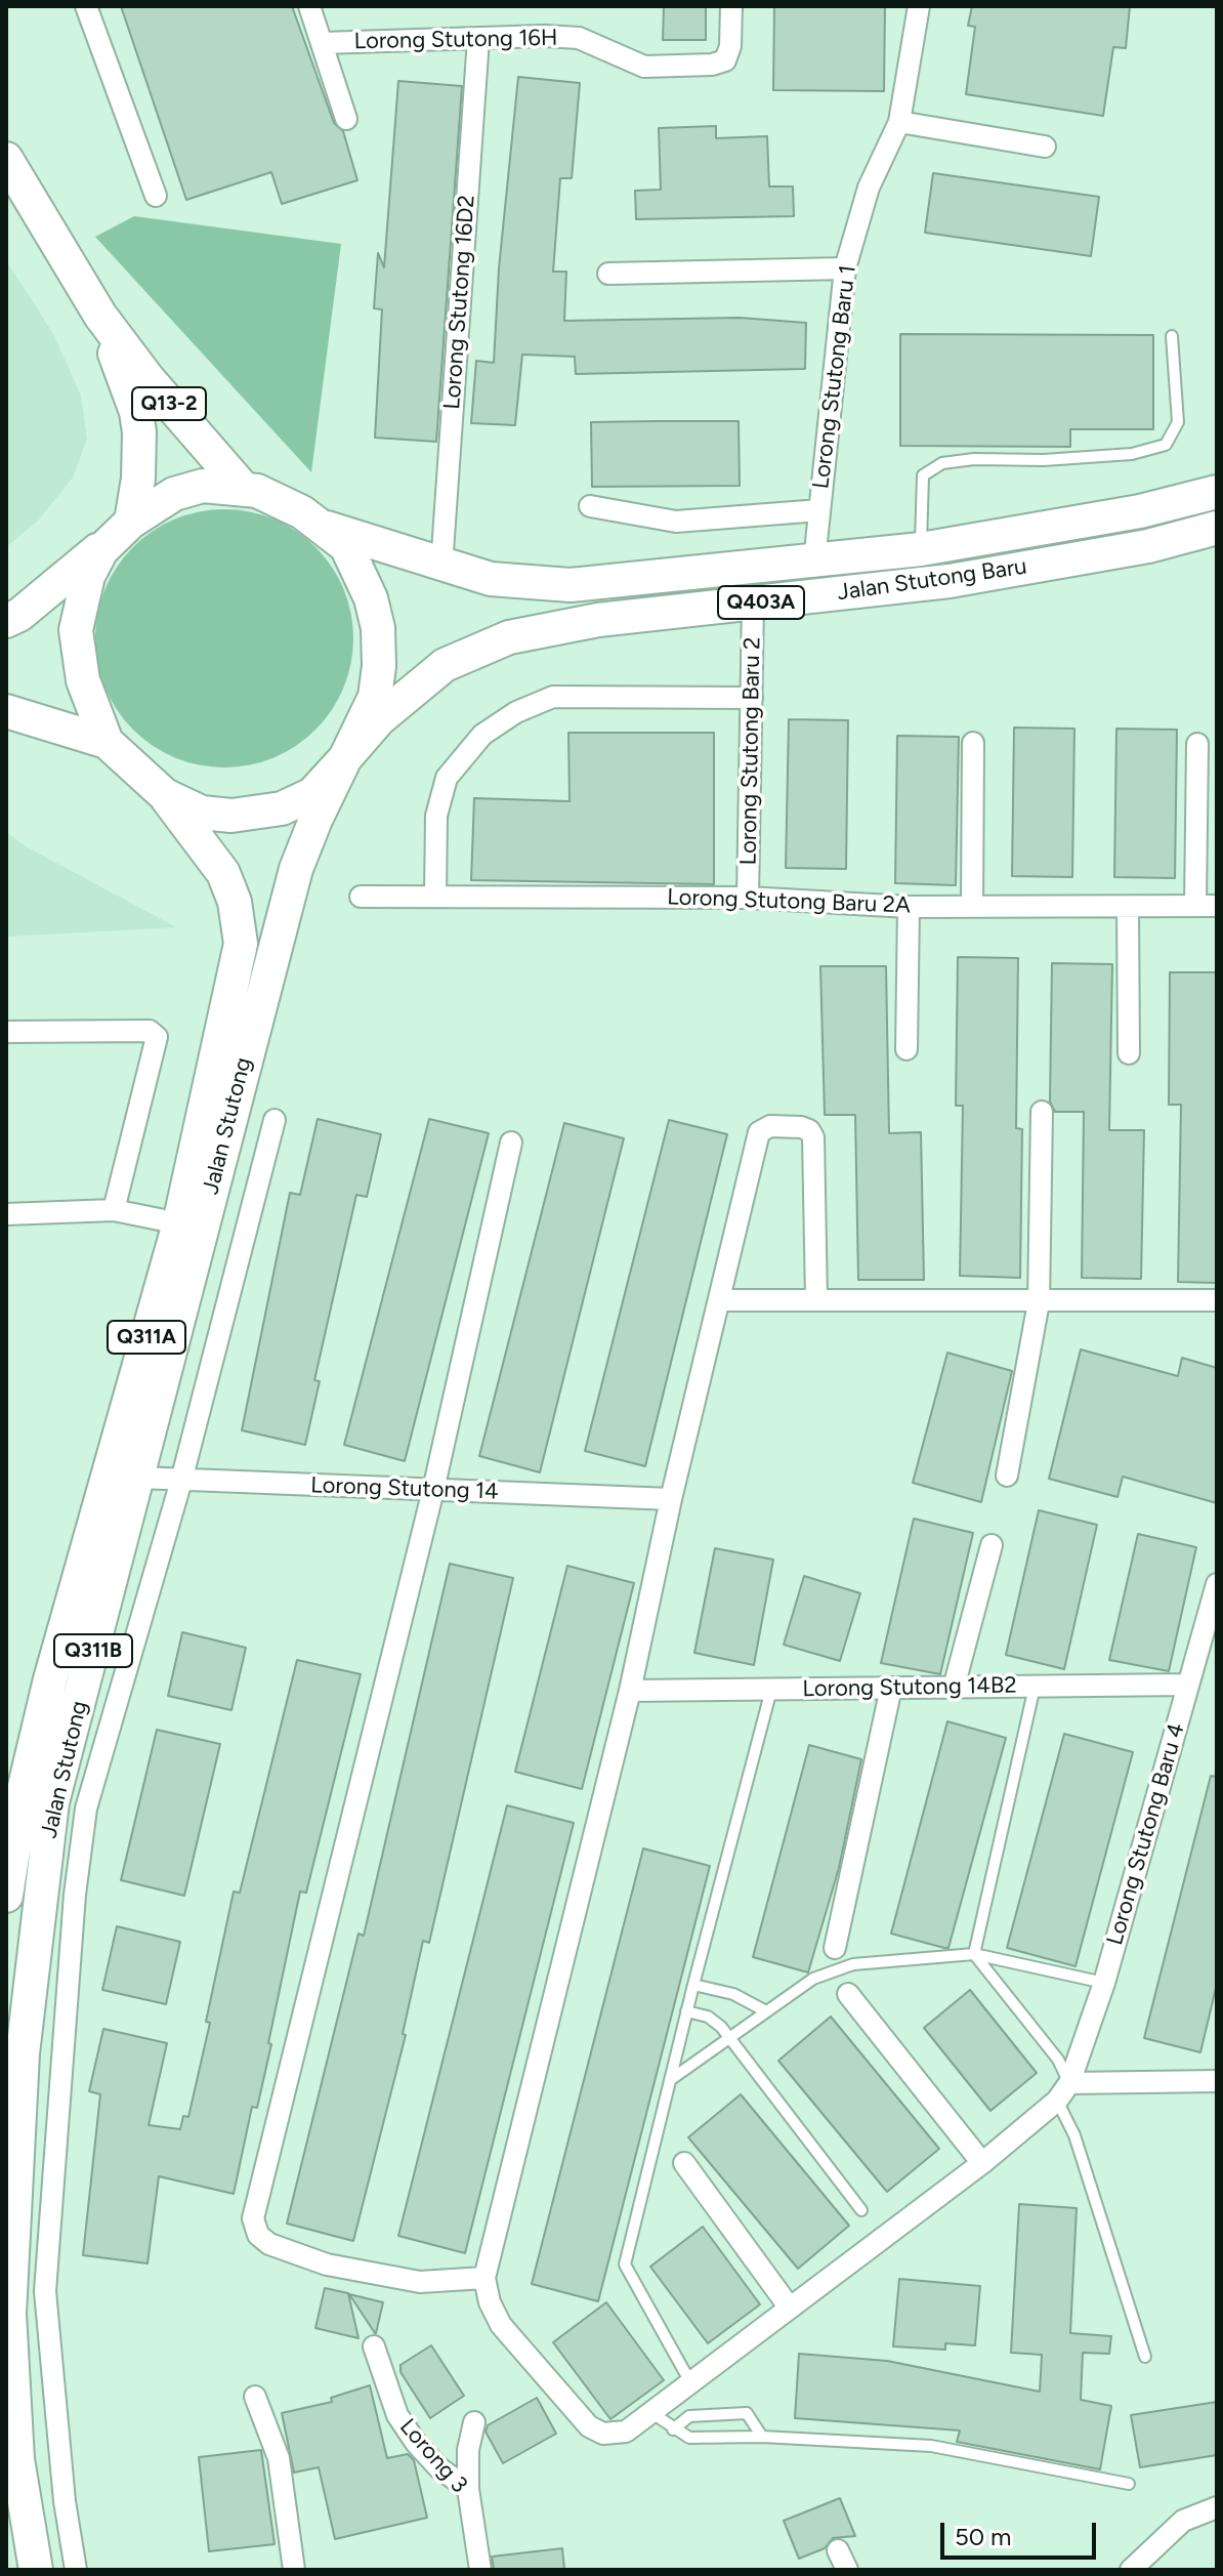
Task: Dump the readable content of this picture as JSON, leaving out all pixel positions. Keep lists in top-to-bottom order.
{
  "streets": {
    "main road": [
      "Q13-2",
      "Jalan Stutong Baru",
      "Q403A",
      "Jalan Stutong",
      "Q311A",
      "Q311B"
    ],
    "street": [
      "Lorong Stutong 16H",
      "Lorong Stutong 16D2",
      "Lorong Stutong Baru 1",
      "Lorong Stutong Baru 2",
      "Lorong Stutong Baru 2A",
      "Lorong Stutong 14",
      "Lorong Stutong 14B2",
      "Lorong Stutong Baru 4",
      "Lorong 3"
    ]
  },
  "crossings": [
    ["Lorong Stutong 16H", "Lorong Stutong 16D2"],
    ["Lorong Stutong 16D2", "Jalan Stutong Baru"],
    ["Lorong Stutong Baru 1", "Jalan Stutong Baru"],
    ["Jalan Stutong Baru", "Lorong Stutong Baru 2"],
    ["Jalan Stutong Baru", "Jalan Stutong"],
    ["Lorong Stutong Baru 2", "Lorong Stutong Baru 2A"],
    ["Jalan Stutong", "Lorong Stutong 14"],
    ["Lorong Stutong 14B2", "Lorong Stutong Baru 4"]
  ],
  "scale_bar": "50 m"
}
